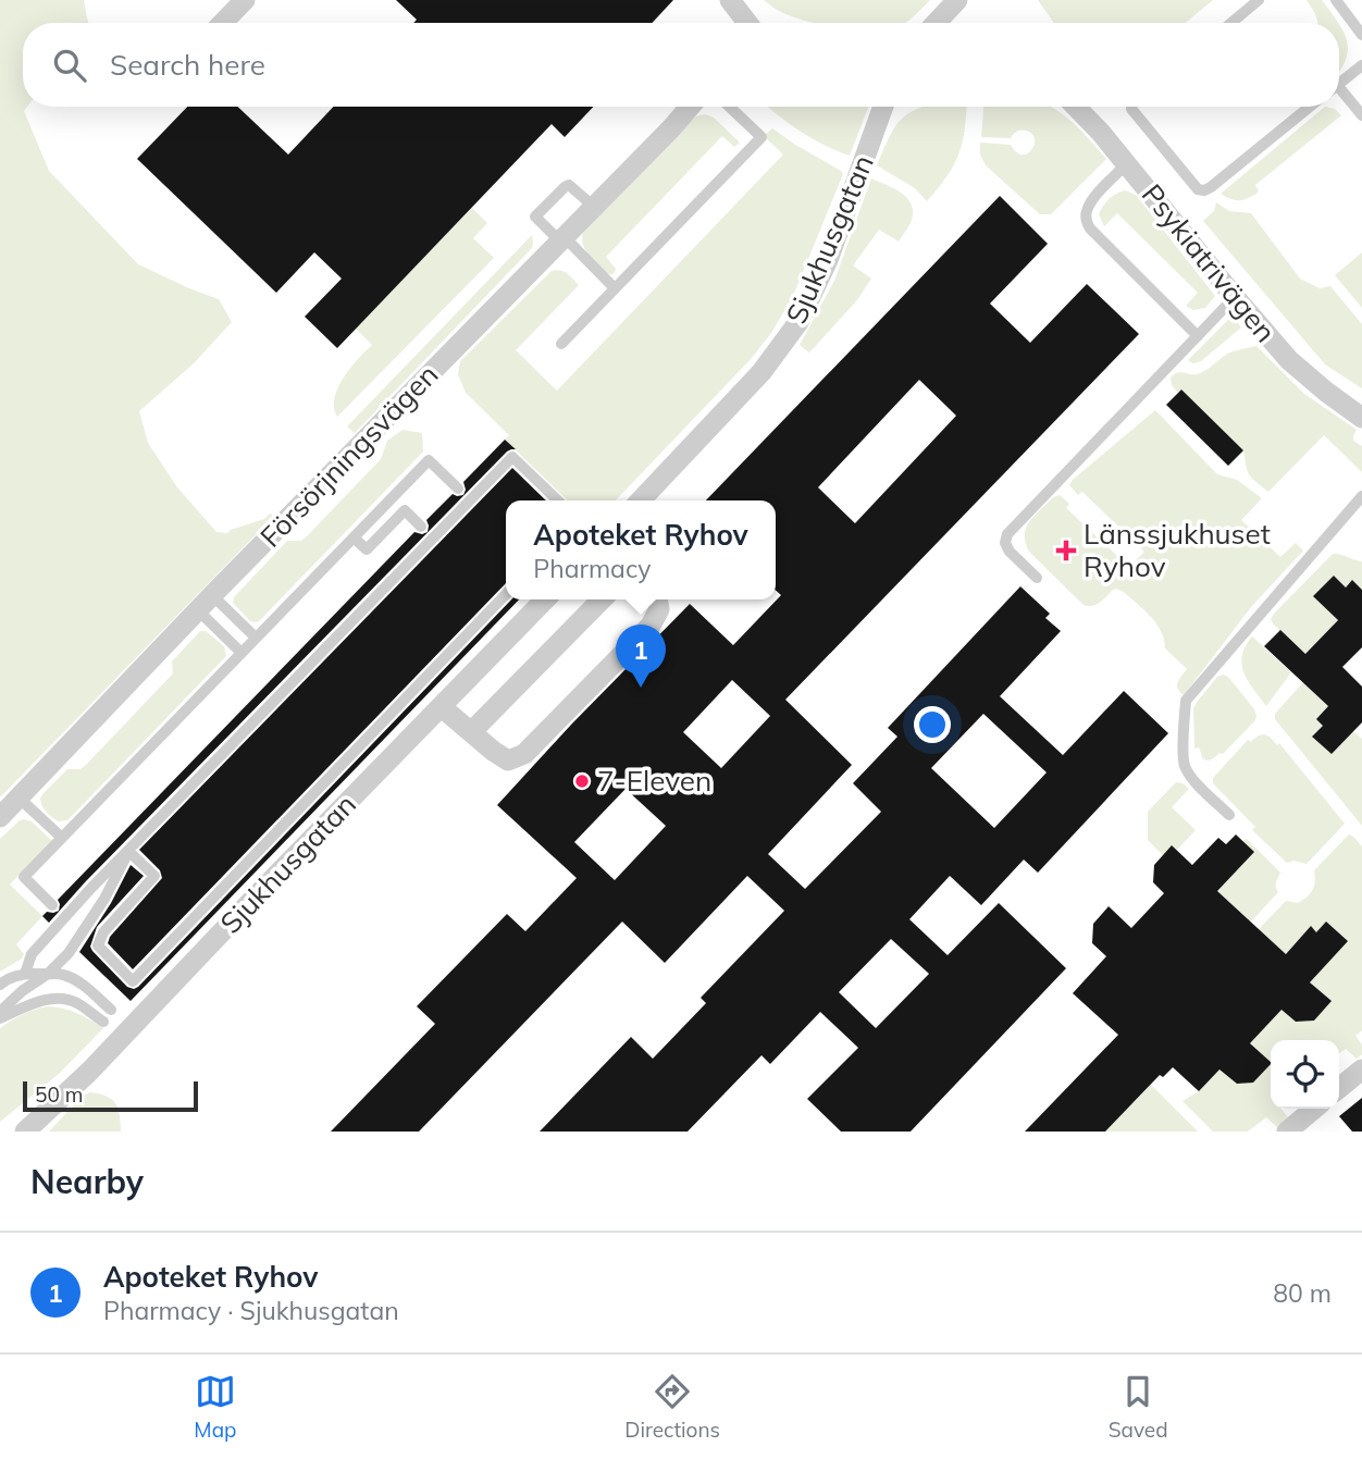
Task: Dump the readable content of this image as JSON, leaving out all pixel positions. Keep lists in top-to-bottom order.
{
  "streets": {
    "street": ["Sjukhusgatan", "Psykiatrivägen", "Försörjningsvägen"]
  },
  "places": {
    "health": ["Länssjukhuset Ryhov"],
    "other": ["7-Eleven"]
  },
  "scale_bar": "50 m",
  "page": {
    "search": "Search here",
    "popup": ["Apoteket Ryhov", "Pharmacy"],
    "pins": "1",
    "scale": "50 m",
    "heading": "Nearby",
    "list": [
      {
        "mark": "1",
        "name": "Apoteket Ryhov",
        "note": "Pharmacy · Sjukhusgatan",
        "value": "80 m"
      }
    ],
    "nav": ["Map", "Directions", "Saved"]
  }
}
